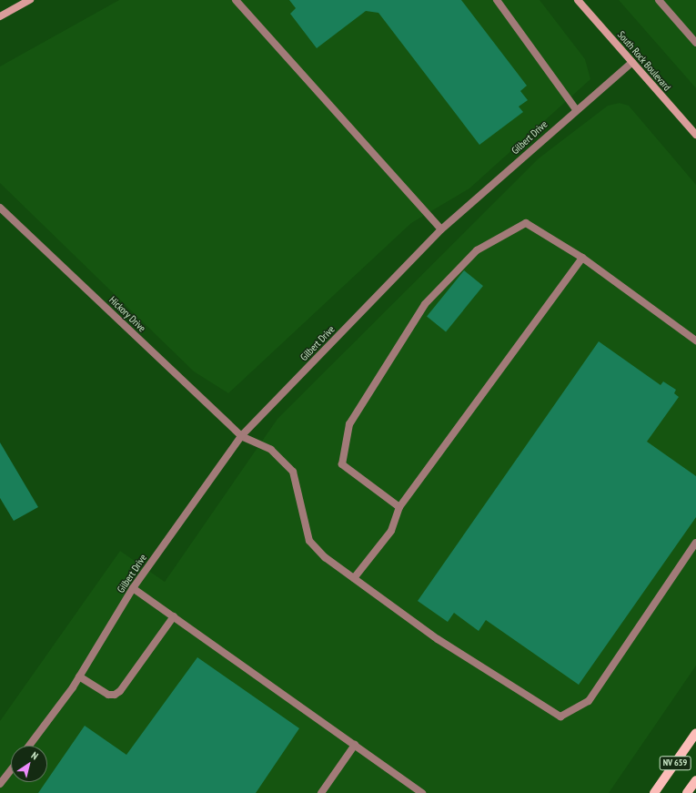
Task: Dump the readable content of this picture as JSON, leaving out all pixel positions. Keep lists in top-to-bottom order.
{
  "streets": {
    "main road": ["South Rock Boulevard", "NV 659"],
    "street": ["Gilbert Drive", "Hickory Drive"]
  },
  "crossings": [
    ["South Rock Boulevard", "Gilbert Drive"],
    ["Gilbert Drive", "Hickory Drive"]
  ],
  "north": "top right"
}
